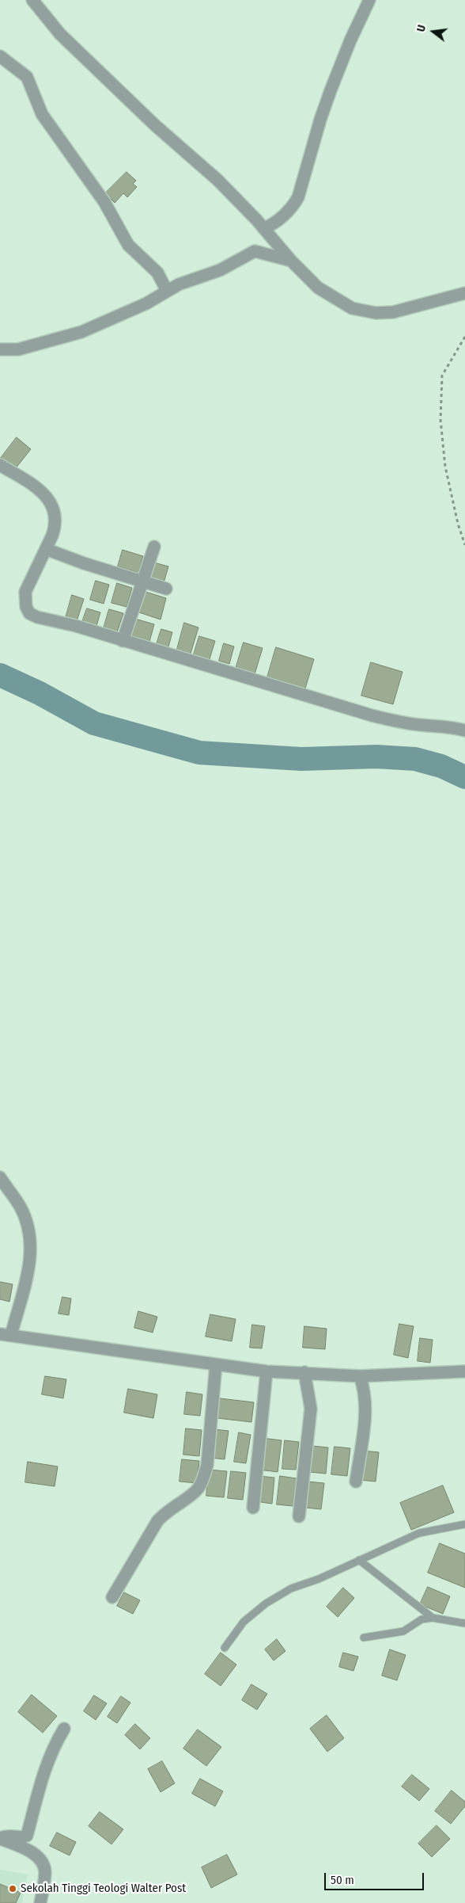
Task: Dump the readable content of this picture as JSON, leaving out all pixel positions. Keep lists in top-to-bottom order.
{
  "places": ["Sekolah Tinggi Teologi Walter Post"],
  "scale_bar": "50 m",
  "north": "left"
}
